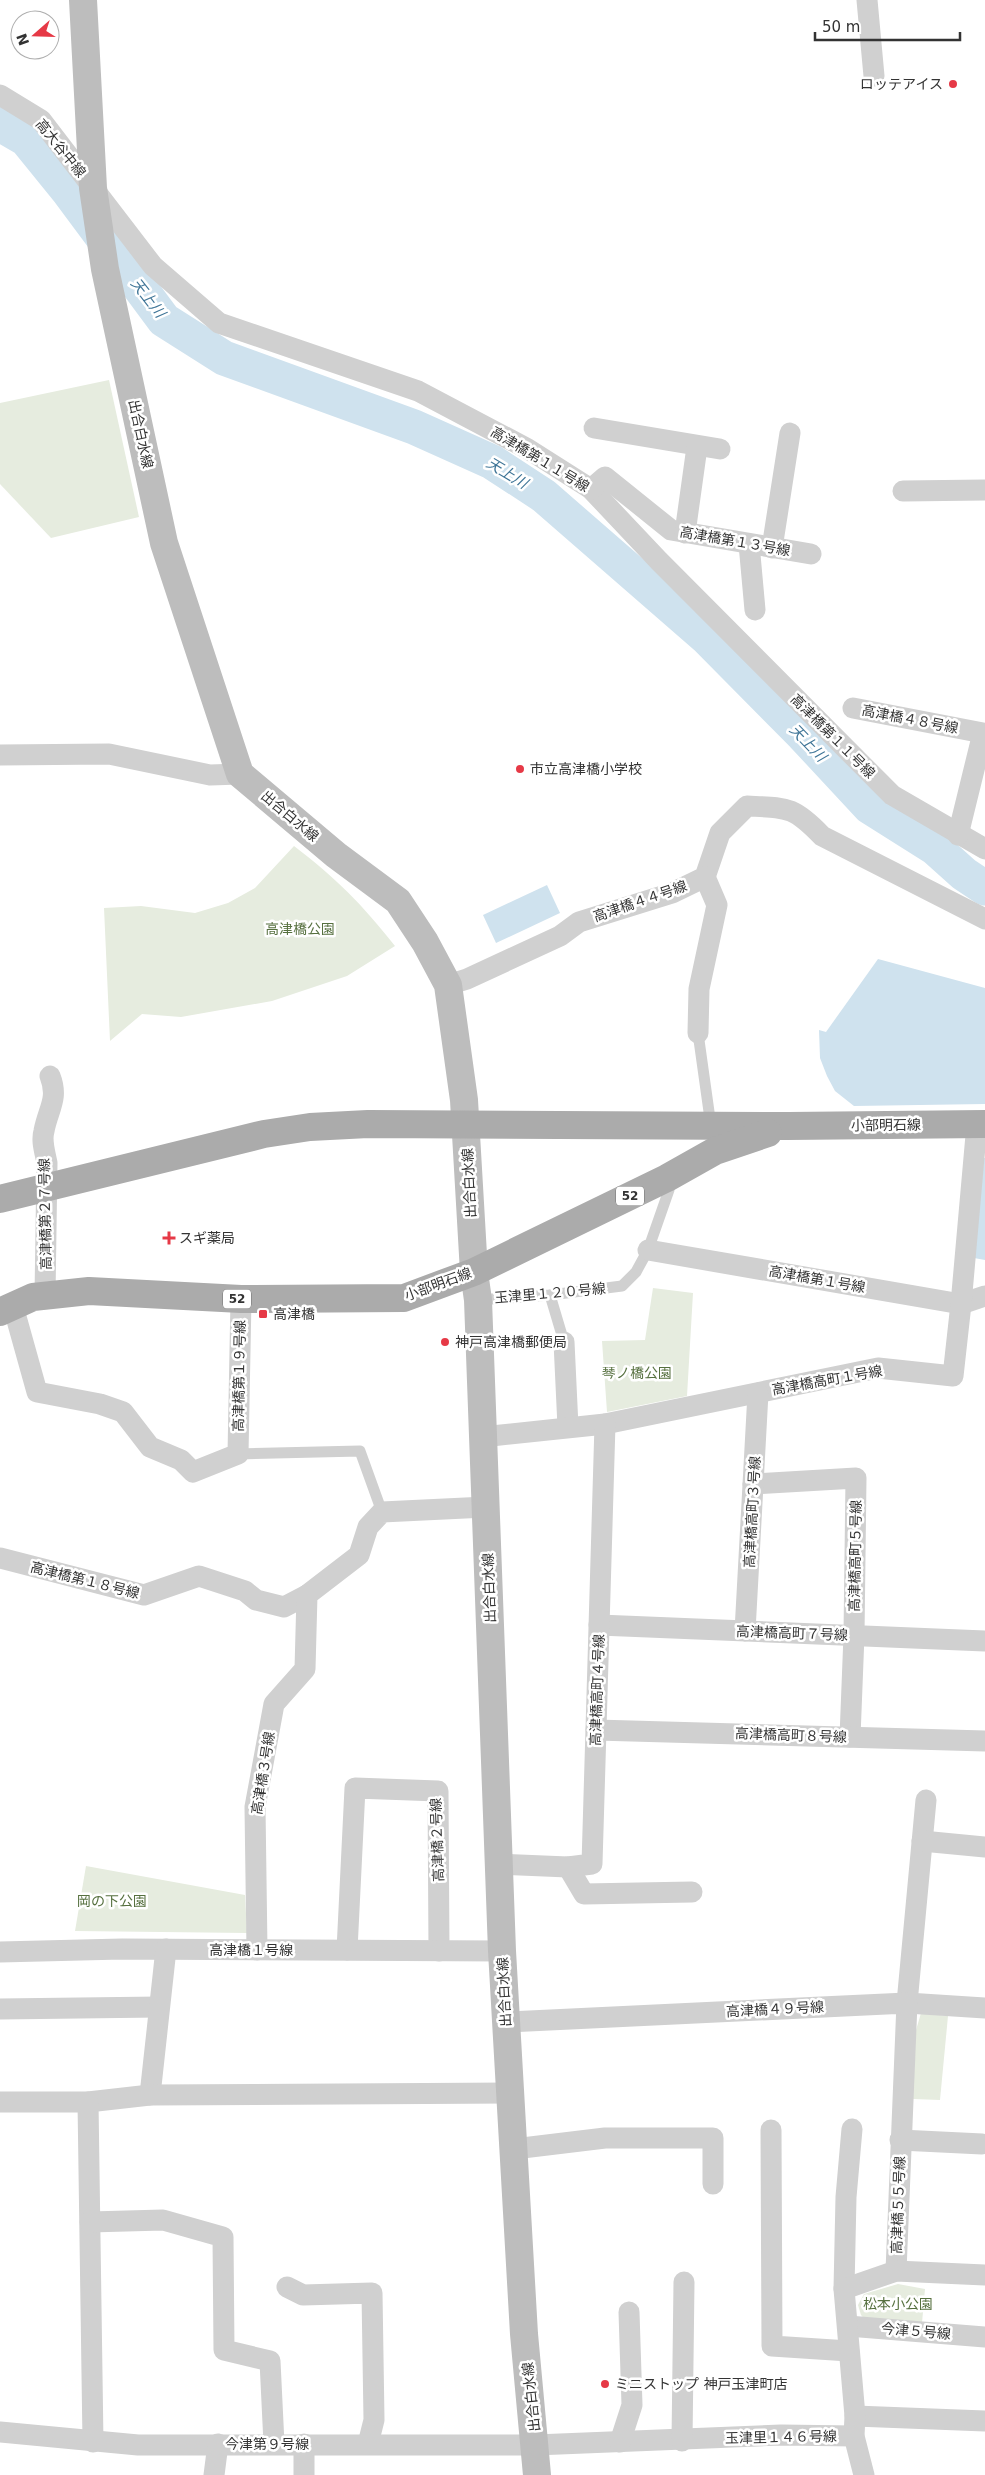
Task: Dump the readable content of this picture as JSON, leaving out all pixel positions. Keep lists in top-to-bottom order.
{
  "streets": {
    "main road": ["小部明石線", "52"],
    "street": [
      "高大谷中線",
      "出合白水線",
      "高津橋第１１号線",
      "高津橋第１３号線",
      "高津橋４８号線",
      "高津橋４４号線",
      "高津橋第２７号線",
      "高津橋第１号線",
      "高津橋第１９号線",
      "高津橋高町１号線",
      "高津橋高町３号線",
      "高津橋高町５号線",
      "高津橋第１８号線",
      "高津橋高町７号線",
      "高津橋高町４号線",
      "高津橋高町８号線",
      "高津橋３号線",
      "高津橋２号線",
      "高津橋１号線",
      "高津橋４９号線",
      "高津橋５５号線",
      "今津５号線",
      "玉津里１４６号線",
      "今津第９号線"
    ],
    "lane": ["玉津里１２０号線"]
  },
  "crossings": [
    ["高大谷中線", "出合白水線"],
    ["高大谷中線", "高津橋第１１号線"],
    ["出合白水線", "高津橋第１１号線"],
    ["出合白水線", "高津橋４４号線"],
    ["出合白水線", "小部明石線"],
    ["出合白水線", "玉津里１２０号線"],
    ["出合白水線", "高津橋高町１号線"],
    ["出合白水線", "高津橋高町４号線"],
    ["出合白水線", "高津橋１号線"],
    ["出合白水線", "高津橋４９号線"],
    ["出合白水線", "玉津里１４６号線"],
    ["出合白水線", "今津第９号線"],
    ["高津橋第１１号線", "高津橋第１３号線"],
    ["高津橋第１１号線", "高津橋４８号線"],
    ["小部明石線", "高津橋第２７号線"],
    ["小部明石線", "玉津里１２０号線"],
    ["小部明石線", "高津橋第１９号線"],
    ["小部明石線", "高津橋高町１号線"],
    ["高津橋第１号線", "玉津里１２０号線"],
    ["高津橋第１号線", "高津橋高町１号線"],
    ["高津橋高町１号線", "高津橋高町３号線"],
    ["高津橋高町１号線", "高津橋高町４号線"],
    ["高津橋高町３号線", "高津橋高町５号線"],
    ["高津橋高町３号線", "高津橋高町７号線"],
    ["高津橋高町５号線", "高津橋高町７号線"],
    ["高津橋高町５号線", "高津橋高町８号線"],
    ["高津橋第１８号線", "高津橋３号線"],
    ["高津橋高町７号線", "高津橋高町４号線"],
    ["高津橋高町４号線", "高津橋高町８号線"],
    ["高津橋３号線", "高津橋１号線"],
    ["高津橋２号線", "高津橋１号線"],
    ["玉津里１４６号線", "今津第９号線"]
  ],
  "water": ["天上川"],
  "parks": [
    "高津橋公園",
    "琴ノ橋公園",
    "岡の下公園",
    "松本小公園"
  ],
  "places": {
    "other": [
      "ロッテアイス",
      "市立高津橋小学校",
      "神戸高津橋郵便局",
      "ミニストップ 神戸玉津町店"
    ],
    "health": ["スギ薬局"],
    "transit": ["高津橋"]
  },
  "scale_bar": "50 m",
  "north": "left"
}
